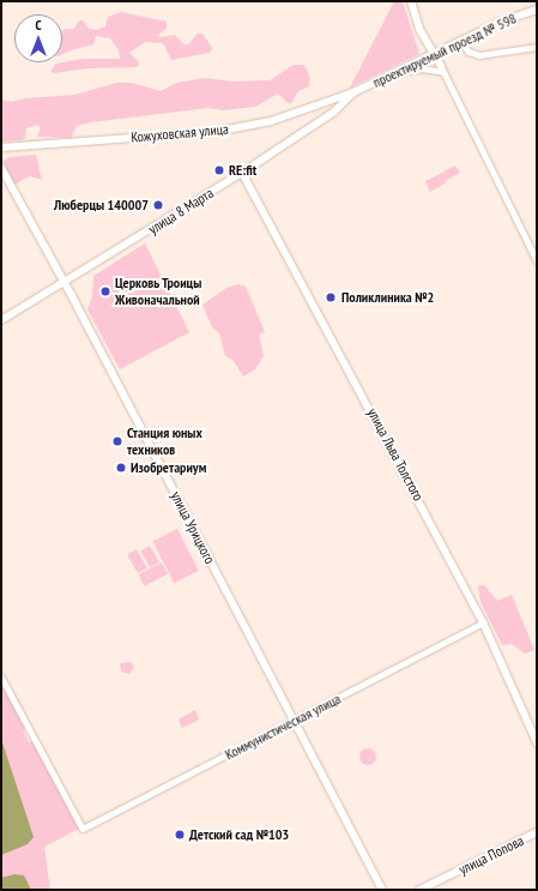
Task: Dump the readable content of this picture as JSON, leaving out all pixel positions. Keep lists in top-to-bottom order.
{
  "streets": {
    "street": [
      "проектируемый проезд № 598",
      "Кожуховская улица",
      "улица 8 Марта",
      "улица Льва Толстого",
      "улица Урицкого",
      "Коммунистическая улица",
      "улица Попова"
    ]
  },
  "crossings": [
    ["проектируемый проезд № 598", "Кожуховская улица"],
    ["проектируемый проезд № 598", "улица 8 Марта"],
    ["Кожуховская улица", "улица 8 Марта"],
    ["улица 8 Марта", "улица Льва Толстого"],
    ["улица 8 Марта", "улица Урицкого"],
    ["улица Льва Толстого", "Коммунистическая улица"],
    ["улица Урицкого", "Коммунистическая улица"]
  ],
  "places": [
    "RE:fit",
    "Люберцы 140007",
    "Церковь Троицы Живоначальной",
    "Поликлиника №2",
    "Станция юных техников",
    "Изобретариум",
    "Детский сад №103"
  ],
  "north": "top"
}
